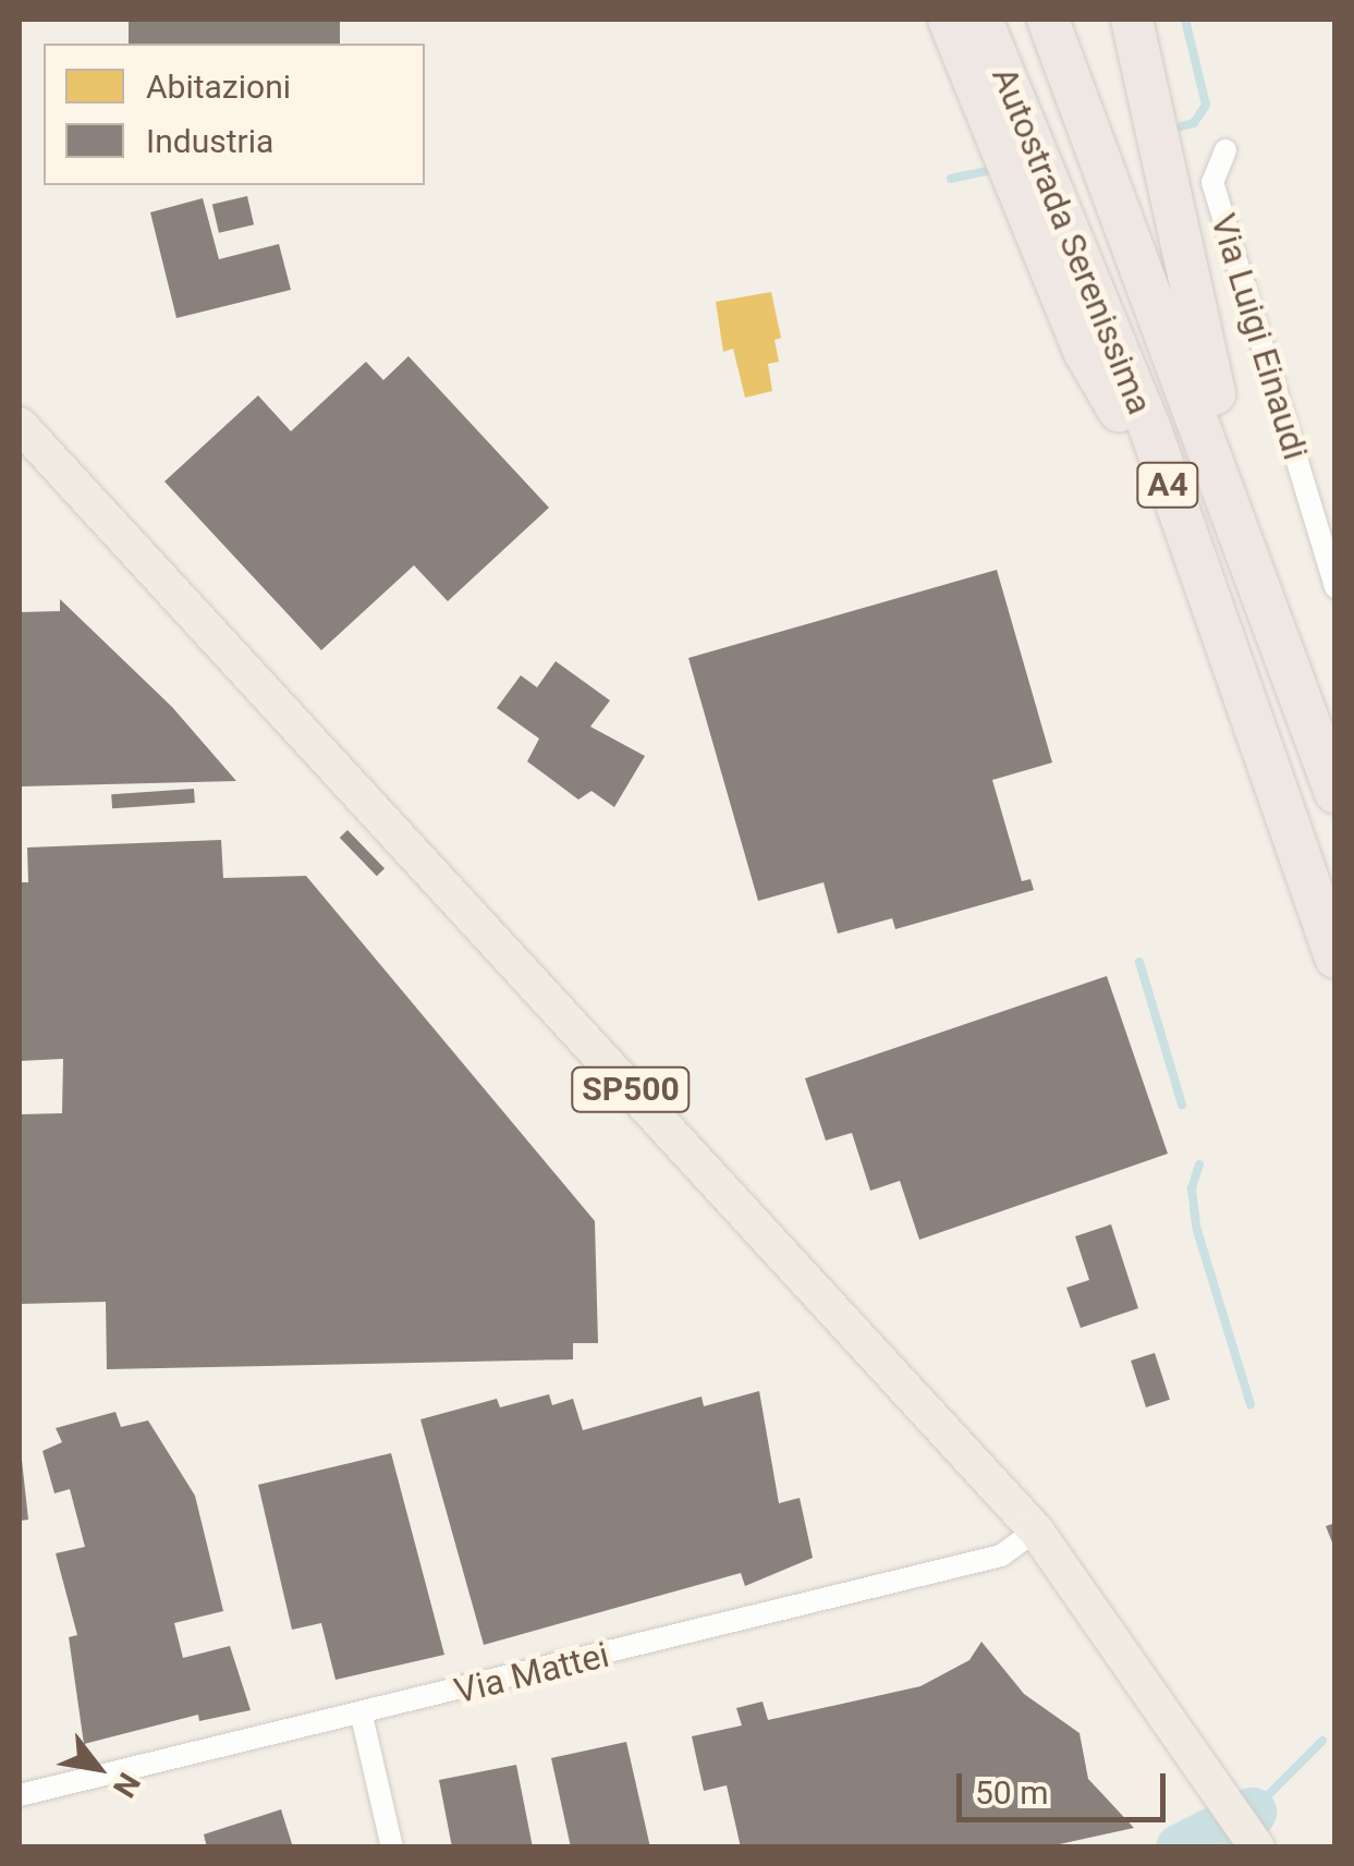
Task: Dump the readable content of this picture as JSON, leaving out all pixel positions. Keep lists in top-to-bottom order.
{
  "streets": {
    "highway": ["Autostrada Serenissima", "A4"],
    "main road": ["SP500"],
    "street": ["Via Luigi Einaudi", "Via Mattei"]
  },
  "crossings": [
    ["SP500", "Via Mattei"]
  ],
  "legend": ["Abitazioni", "Industria"],
  "scale_bar": "50 m",
  "north": "bottom right"
}
